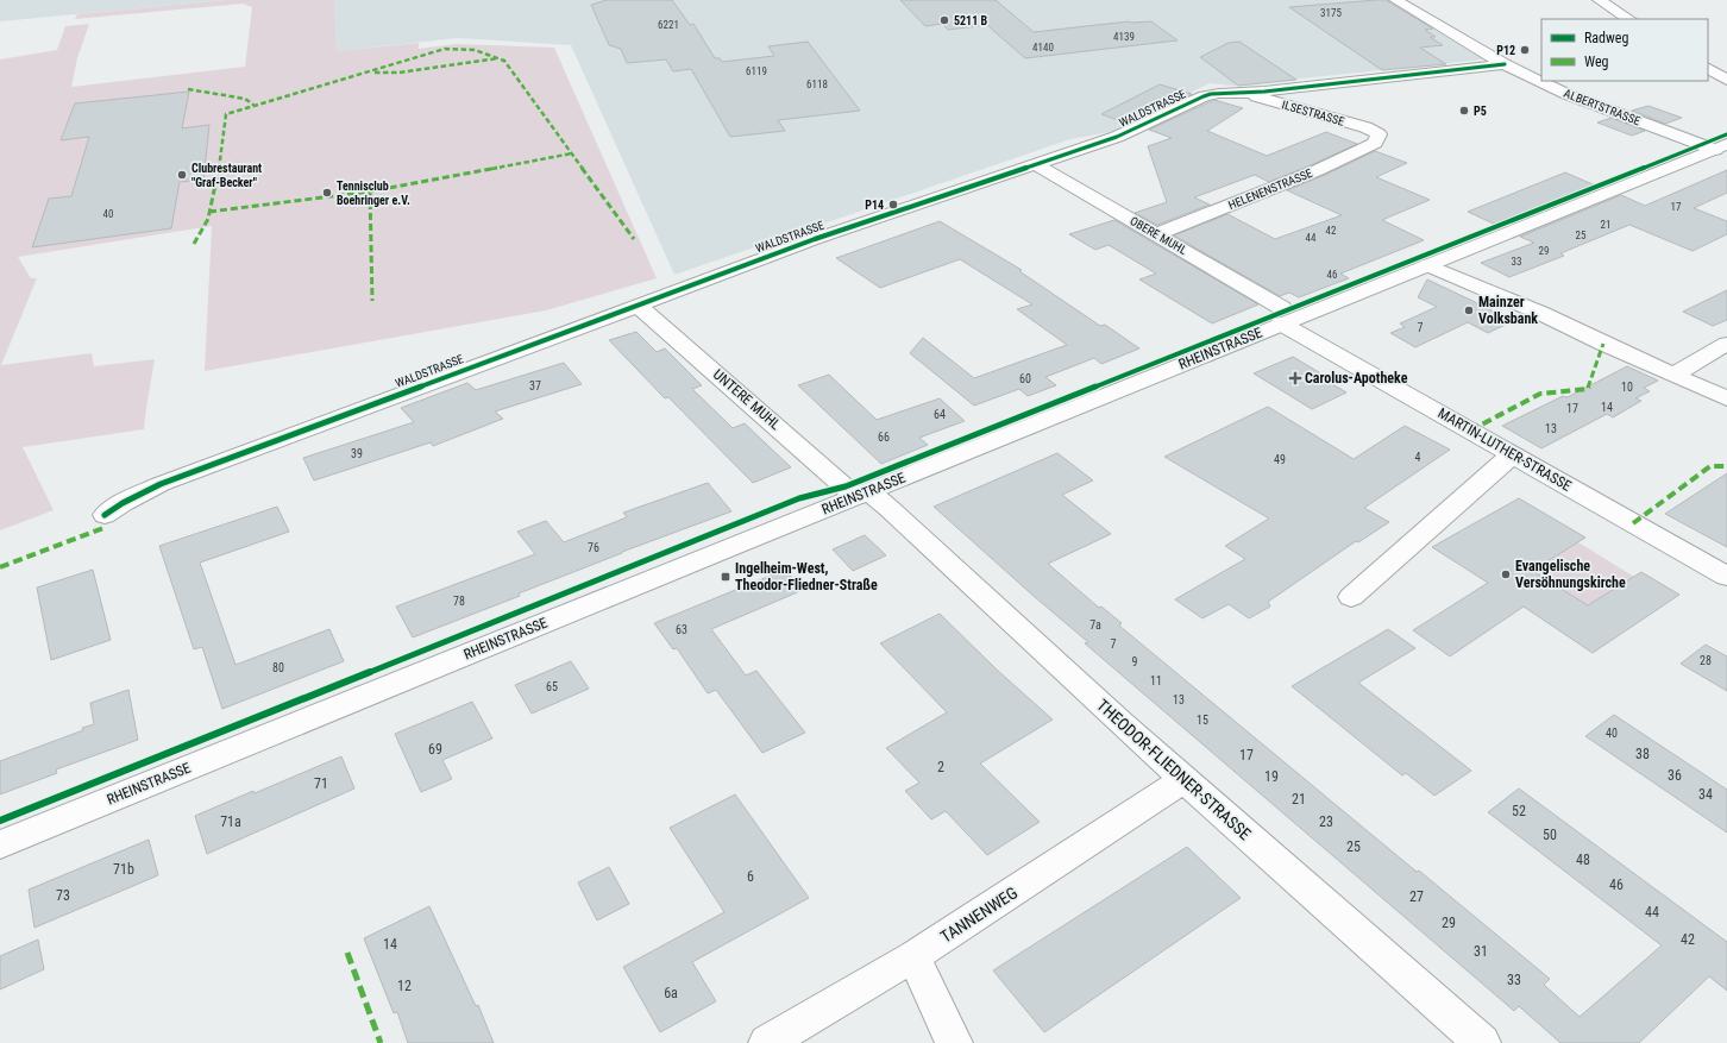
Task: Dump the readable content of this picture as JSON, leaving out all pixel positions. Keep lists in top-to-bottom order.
{
  "streets": {
    "main road": ["RHEINSTRASSE"],
    "street": [
      "ALBERTSTRASSE",
      "WALDSTRASSE",
      "ILSESTRASSE",
      "HELENENSTRASSE",
      "OBERE MUHL",
      "UNTERE MUHL",
      "MARTIN-LUTHER-STRASSE",
      "THEODOR-FLIEDNER-STRASSE",
      "TANNENWEG"
    ]
  },
  "crossings": [
    ["ALBERTSTRASSE", "WALDSTRASSE"],
    ["ALBERTSTRASSE", "RHEINSTRASSE"],
    ["WALDSTRASSE", "ILSESTRASSE"],
    ["WALDSTRASSE", "OBERE MUHL"],
    ["WALDSTRASSE", "UNTERE MUHL"],
    ["ILSESTRASSE", "HELENENSTRASSE"],
    ["HELENENSTRASSE", "OBERE MUHL"],
    ["OBERE MUHL", "RHEINSTRASSE"],
    ["OBERE MUHL", "MARTIN-LUTHER-STRASSE"],
    ["RHEINSTRASSE", "UNTERE MUHL"],
    ["RHEINSTRASSE", "MARTIN-LUTHER-STRASSE"],
    ["RHEINSTRASSE", "THEODOR-FLIEDNER-STRASSE"],
    ["UNTERE MUHL", "THEODOR-FLIEDNER-STRASSE"],
    ["THEODOR-FLIEDNER-STRASSE", "TANNENWEG"]
  ],
  "places": {
    "other": [
      "5211 B",
      "P12",
      "P5",
      "Clubrestaurant \"Graf-Becker\"",
      "Tennisclub Boehringer e.V.",
      "P14",
      "Mainzer Volksbank",
      "Evangelische Versöhnungskirche"
    ],
    "health": ["Carolus-Apotheke"],
    "transit": ["Ingelheim-West, Theodor-Fliedner-Straße"]
  },
  "house_numbers": [
    "3175",
    "6221",
    "4139",
    "4140",
    "6119",
    "6118",
    "17",
    "40",
    "21",
    "42",
    "25",
    "44",
    "29",
    "33",
    "46",
    "7",
    "60",
    "37",
    "10",
    "14",
    "17",
    "64",
    "13",
    "66",
    "39",
    "4",
    "49",
    "76",
    "78",
    "7a",
    "63",
    "7",
    "28",
    "9",
    "80",
    "11",
    "65",
    "13",
    "15",
    "40",
    "69",
    "38",
    "17",
    "2",
    "36",
    "19",
    "71",
    "34",
    "21",
    "52",
    "71a",
    "23",
    "50",
    "25",
    "48",
    "71b",
    "6",
    "46",
    "73",
    "27",
    "44",
    "29",
    "42",
    "14",
    "31",
    "33",
    "12",
    "6a"
  ],
  "legend": ["Radweg", "Weg"]
}
